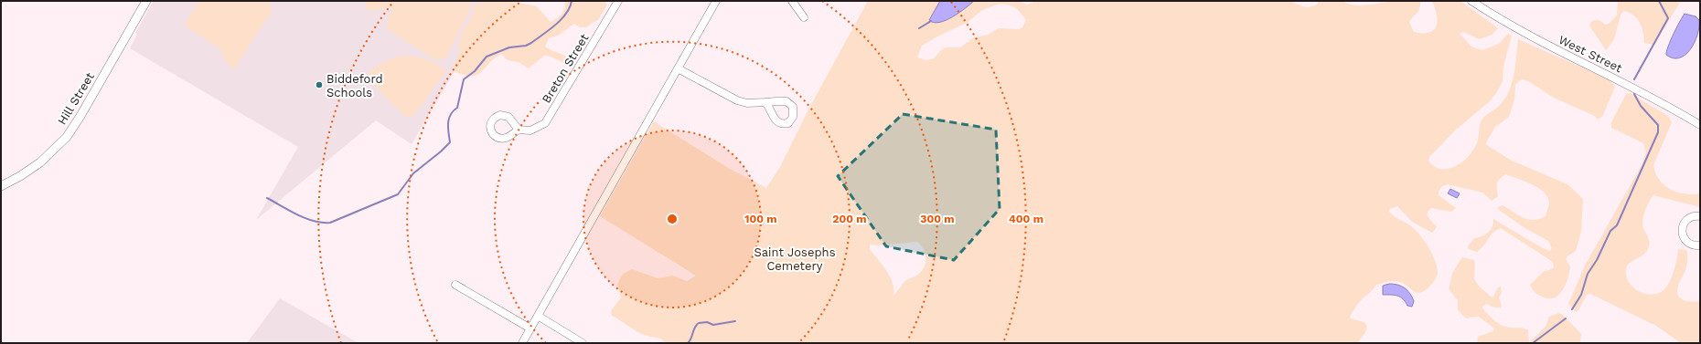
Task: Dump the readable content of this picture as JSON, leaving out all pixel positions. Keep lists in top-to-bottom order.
{
  "streets": {
    "street": ["West Street", "Breton Street", "Hill Street"]
  },
  "parks": ["Saint Josephs Cemetery"],
  "places": ["Biddeford Schools"],
  "rings": [
    "100 m",
    "200 m",
    "300 m",
    "400 m"
  ]
}
